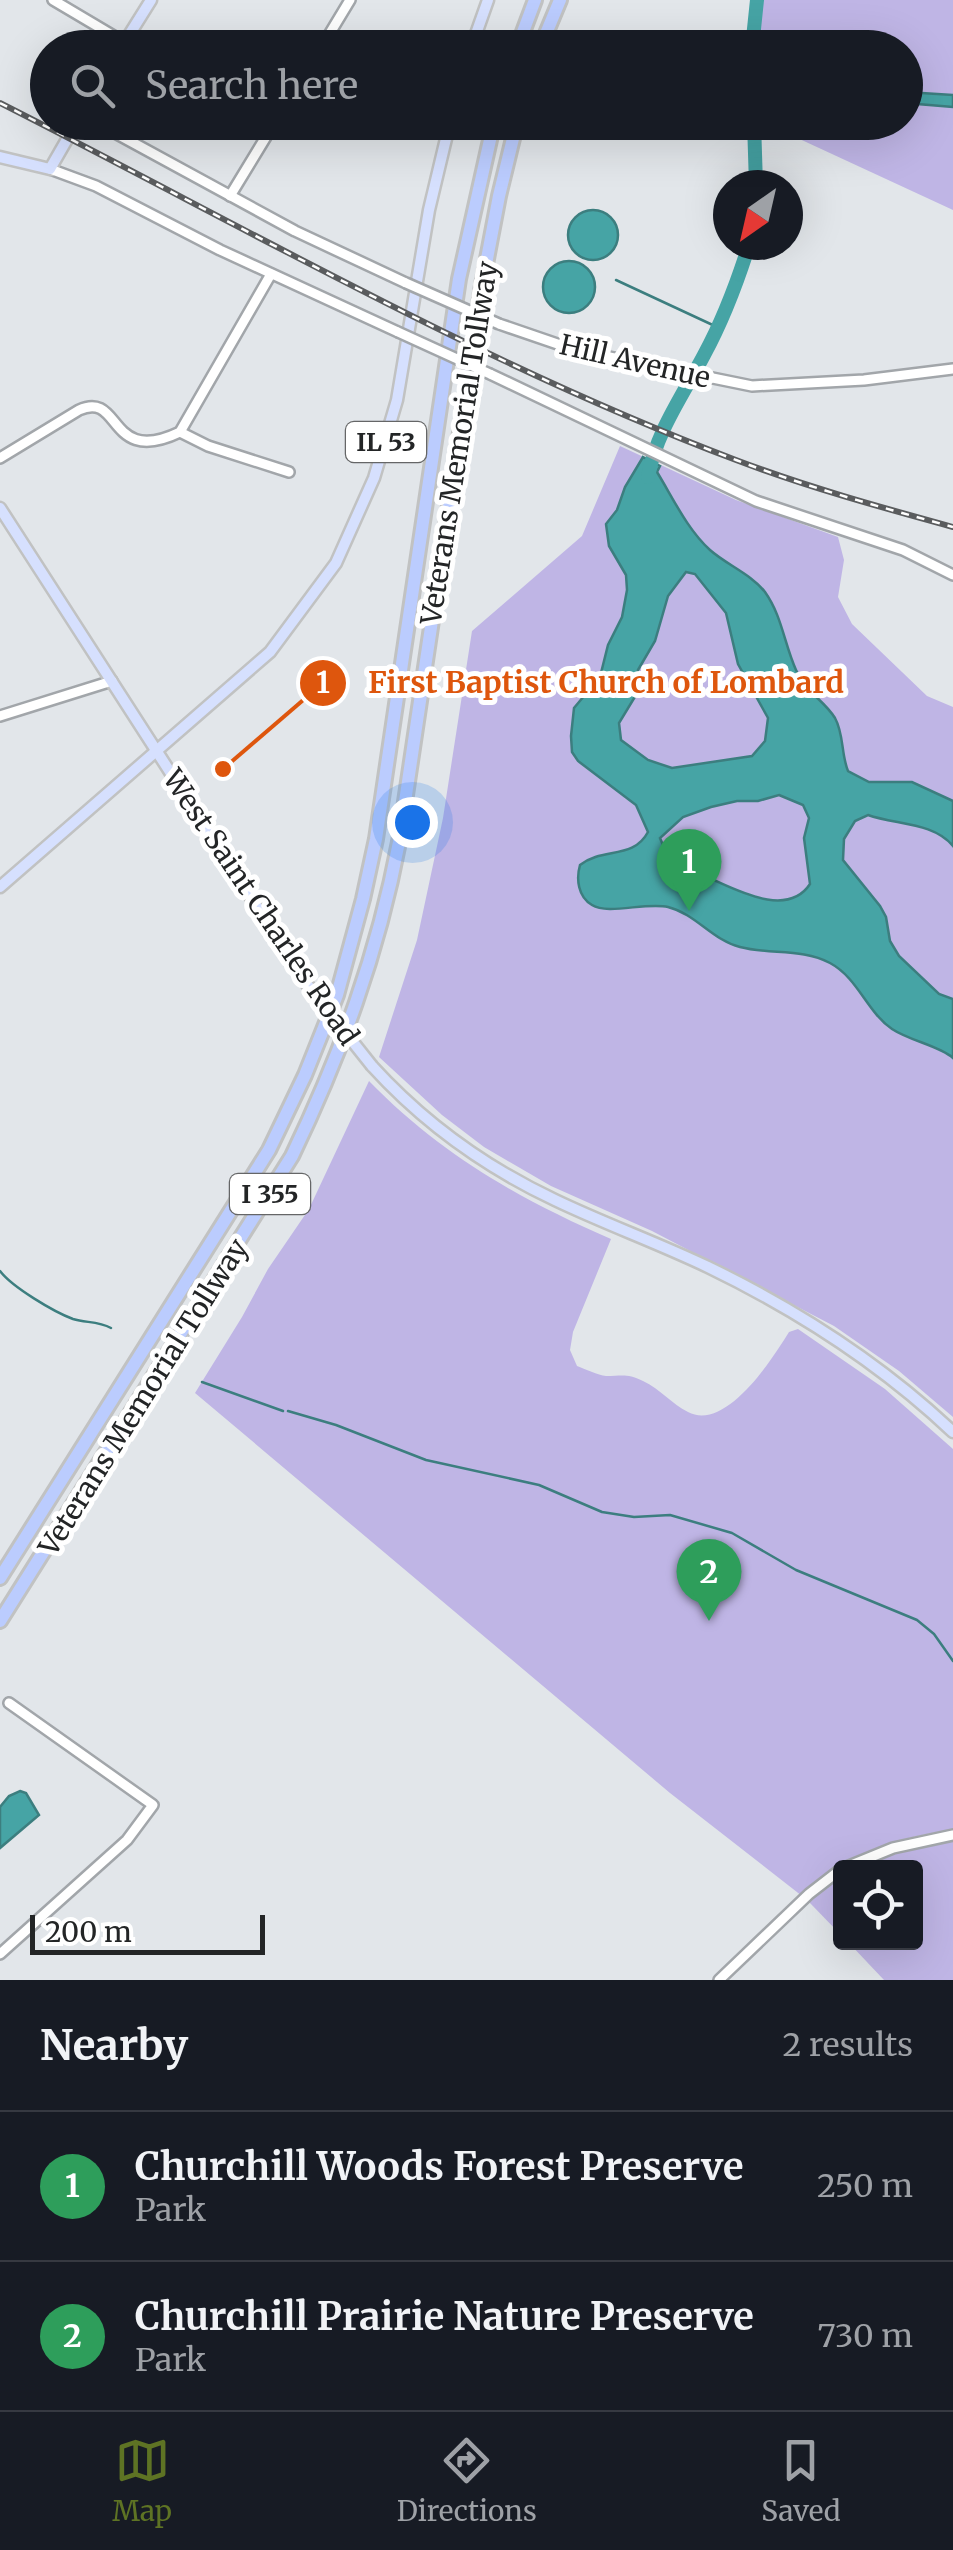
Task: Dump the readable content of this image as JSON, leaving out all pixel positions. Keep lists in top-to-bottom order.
{
  "streets": {
    "highway": ["Veterans Memorial Tollway", "I 355"],
    "main road": ["IL 53", "West Saint Charles Road"],
    "street": ["Hill Avenue"]
  },
  "crossings": [
    ["IL 53", "West Saint Charles Road"]
  ],
  "places": ["First Baptist Church of Lombard"],
  "scale_bar": "200 m",
  "north": "bottom left",
  "page": {
    "search": "Search here",
    "pins": ["1", "2"],
    "scale": "200 m",
    "heading": ["Nearby", "2 results"],
    "list": [
      {
        "mark": "1",
        "name": "Churchill Woods Forest Preserve",
        "note": "Park",
        "value": "250 m"
      },
      {
        "mark": "2",
        "name": "Churchill Prairie Nature Preserve",
        "note": "Park",
        "value": "730 m"
      }
    ],
    "nav": ["Map", "Directions", "Saved"]
  }
}
